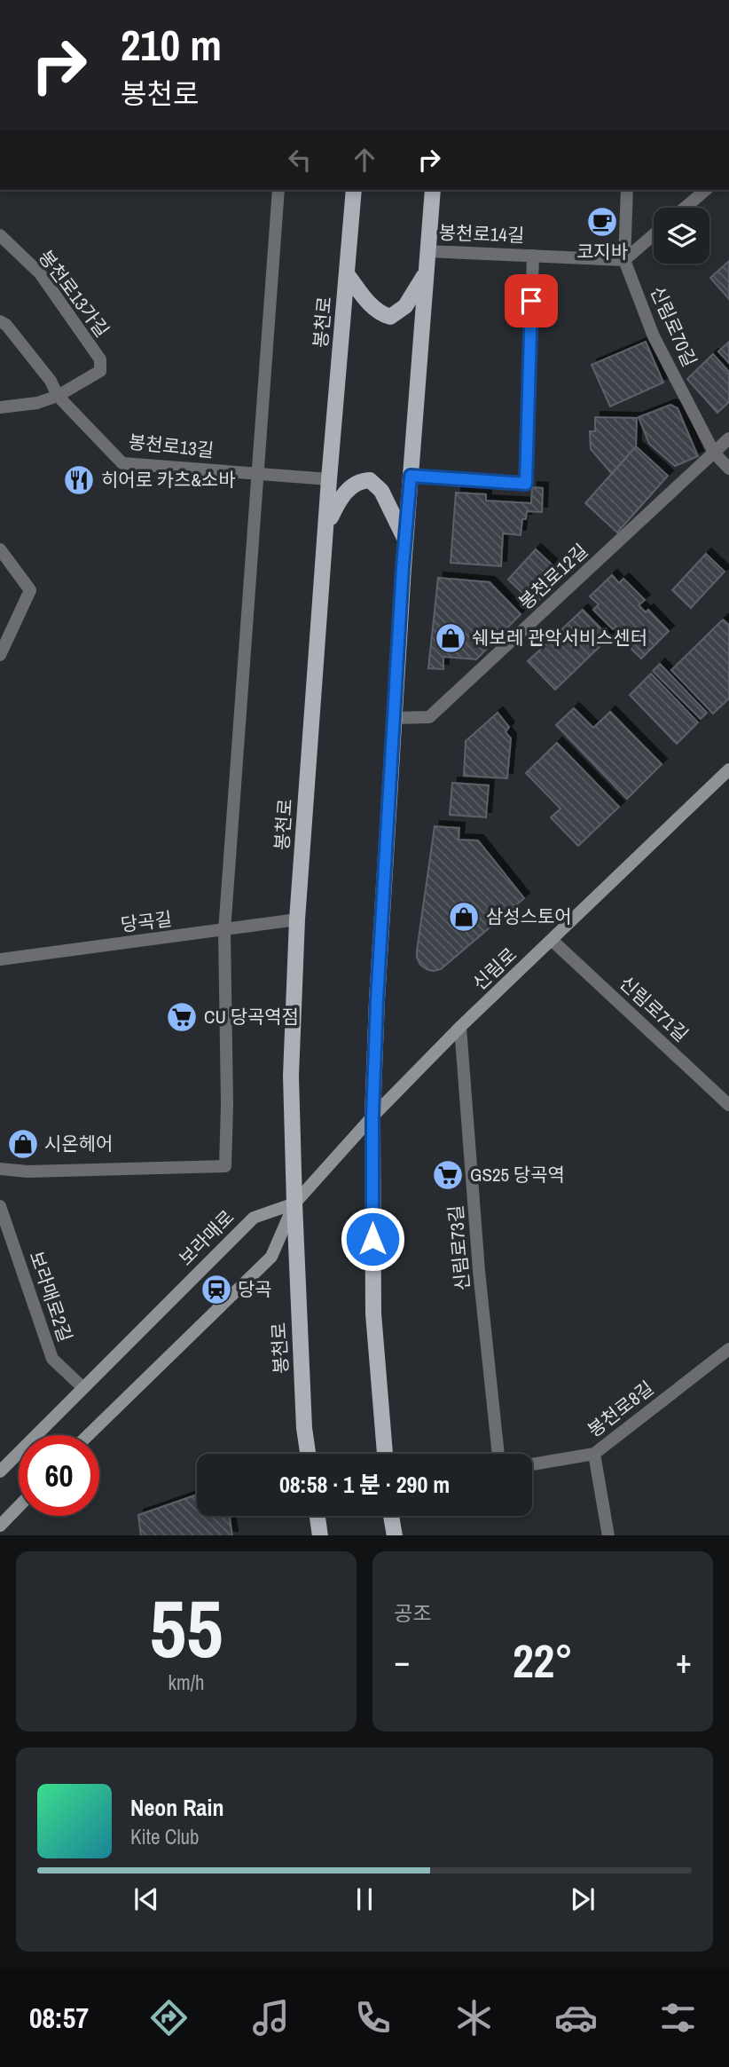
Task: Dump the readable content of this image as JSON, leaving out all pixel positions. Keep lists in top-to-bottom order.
{
  "streets": {
    "main road": ["봉천로", "신림로", "보라매로"],
    "street": [
      "봉천로14길",
      "봉천로13가길",
      "신림로70길",
      "봉천로13길",
      "봉천로12길",
      "당곡길",
      "신림로71길",
      "신림로73길",
      "보라매로2길",
      "봉천로8길"
    ]
  },
  "crossings": [
    ["봉천로14길", "신림로70길"],
    ["봉천로13가길", "봉천로13길"],
    ["봉천로", "봉천로13길"],
    ["봉천로", "당곡길"],
    ["봉천로", "신림로"],
    ["봉천로", "보라매로"],
    ["신림로70길", "봉천로12길"],
    ["신림로", "신림로71길"],
    ["신림로", "보라매로"],
    ["신림로", "신림로73길"],
    ["보라매로", "보라매로2길"]
  ],
  "places": {
    "cafe": ["코지바"],
    "restaurant": ["히어로 카츠&소바"],
    "shop": ["쉐보레 관악서비스센터", "삼성스토어", "시온헤어"],
    "supermarket": ["CU 당곡역점", "GS25 당곡역"],
    "station": ["당곡"]
  },
  "page": {
    "turn": ["210 m", "봉천로"],
    "limit": "60",
    "trip": "08:58 · 1 분 · 290 m",
    "tile": [
      ["55", "km/h"],
      "공조"
    ],
    "heat": ["−", "22°", "+"],
    "song": ["Neon Rain", "Kite Club"],
    "tabs": "08:57"
  }
}
